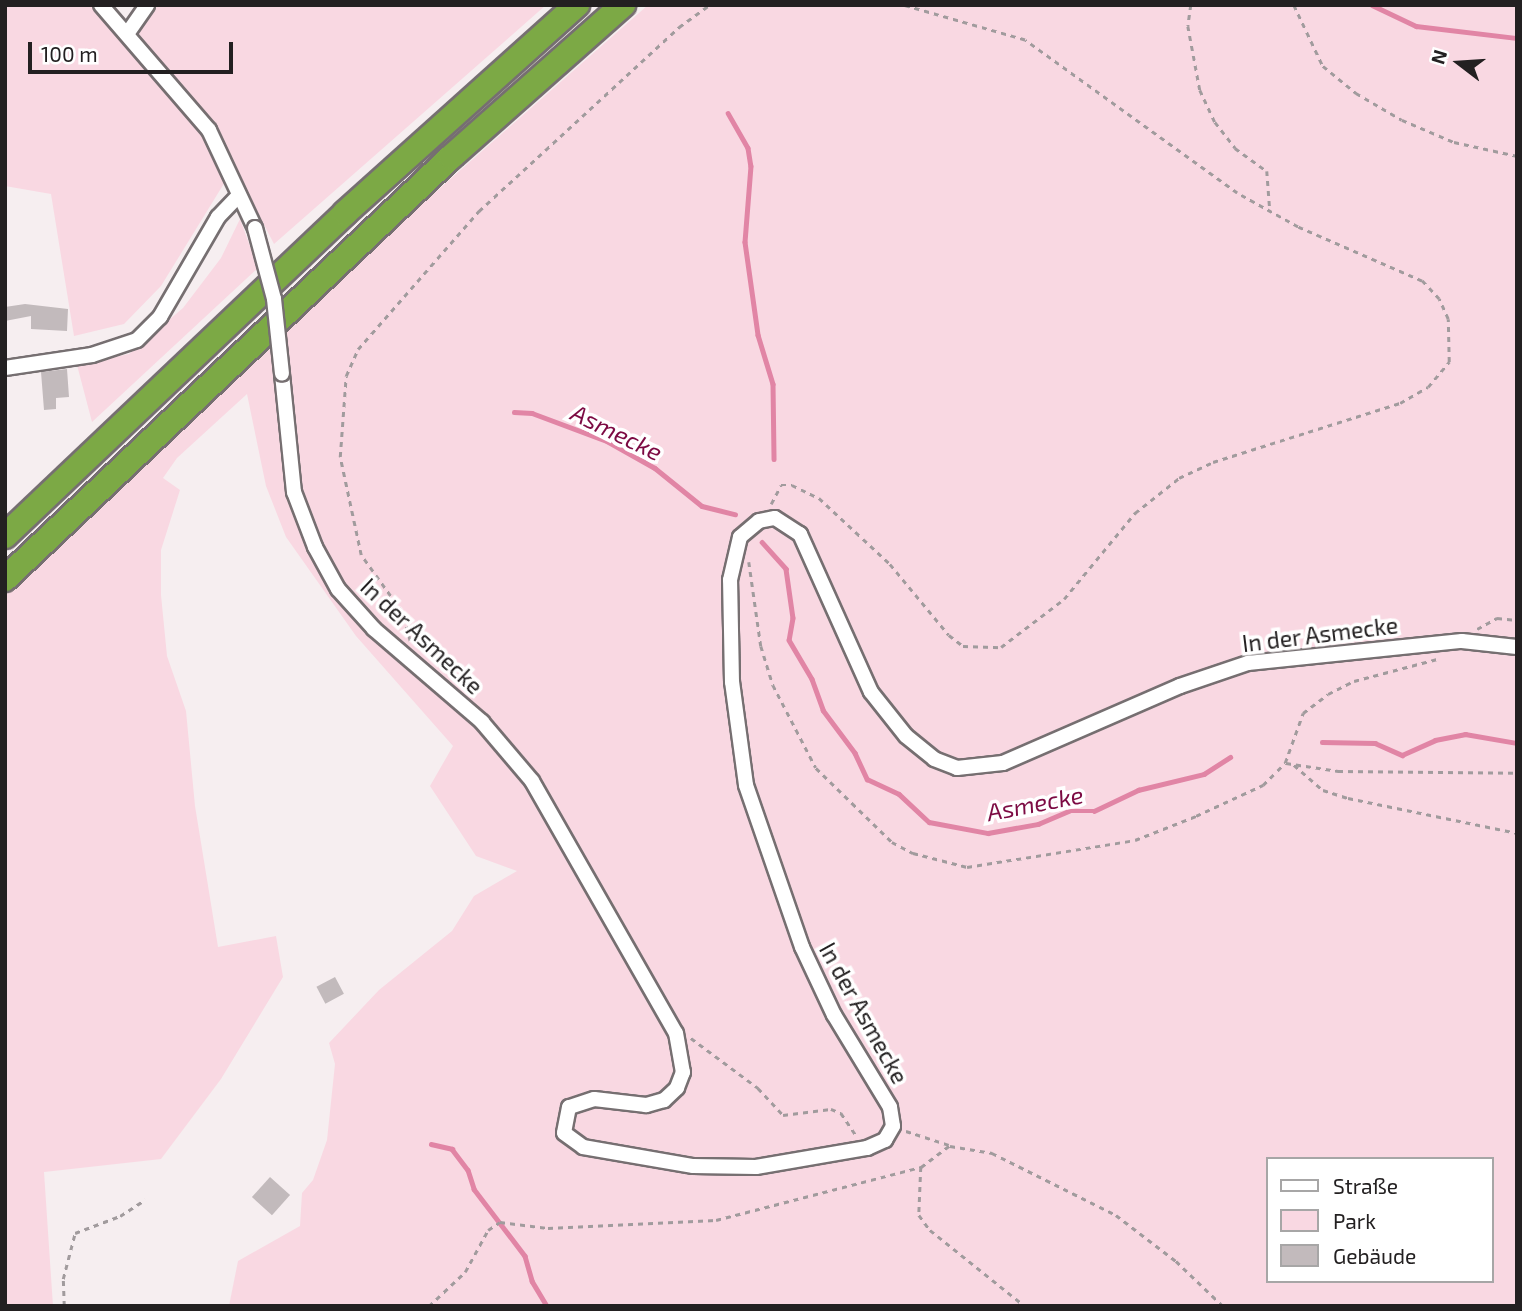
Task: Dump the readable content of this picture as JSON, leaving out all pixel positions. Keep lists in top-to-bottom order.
{
  "streets": {
    "street": ["In der Asmecke"]
  },
  "water": ["Asmecke"],
  "legend": ["Straße", "Park", "Gebäude"],
  "scale_bar": "100 m",
  "north": "left"
}
